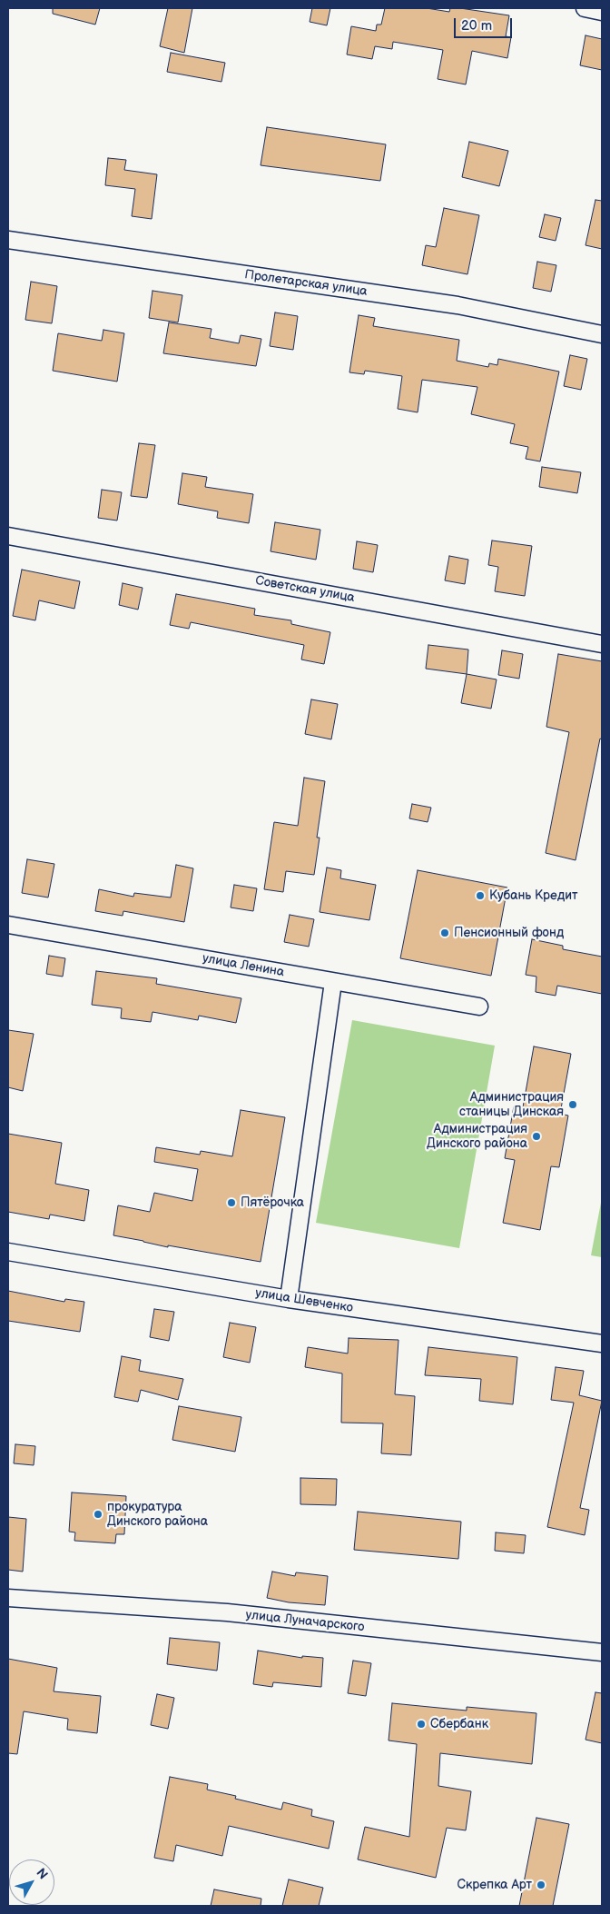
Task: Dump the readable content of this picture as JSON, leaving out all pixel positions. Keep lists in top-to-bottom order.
{
  "streets": {
    "street": [
      "Пролетарская улица",
      "Советская улица",
      "улица Ленина",
      "улица Шевченко",
      "улица Луначарского"
    ]
  },
  "places": [
    "Кубань Кредит",
    "Пенсионный фонд",
    "Администрация станицы Динская",
    "Администрация Динского района",
    "Пятёрочка",
    "прокуратура Динского района",
    "Сбербанк",
    "Скрепка Арт"
  ],
  "scale_bar": "20 m",
  "north": "top right"
}
